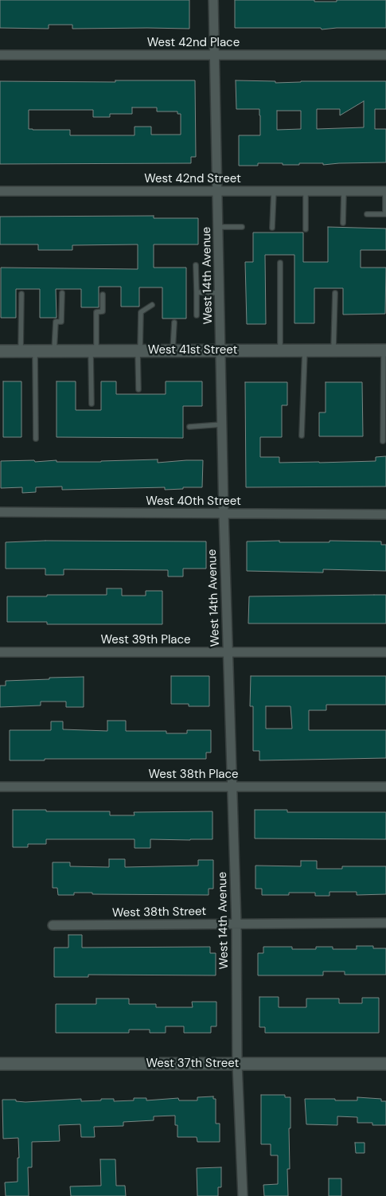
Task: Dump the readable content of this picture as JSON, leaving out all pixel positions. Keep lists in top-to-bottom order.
{
  "streets": {
    "street": [
      "West 42nd Place",
      "West 42nd Street",
      "West 14th Avenue",
      "West 41st Street",
      "West 40th Street",
      "West 39th Place",
      "West 38th Place",
      "West 38th Street",
      "West 37th Street"
    ]
  },
  "crossings": [
    ["West 42nd Place", "West 14th Avenue"],
    ["West 42nd Street", "West 14th Avenue"],
    ["West 14th Avenue", "West 41st Street"],
    ["West 14th Avenue", "West 40th Street"],
    ["West 14th Avenue", "West 39th Place"],
    ["West 14th Avenue", "West 38th Place"],
    ["West 14th Avenue", "West 38th Street"],
    ["West 14th Avenue", "West 37th Street"]
  ]
}
